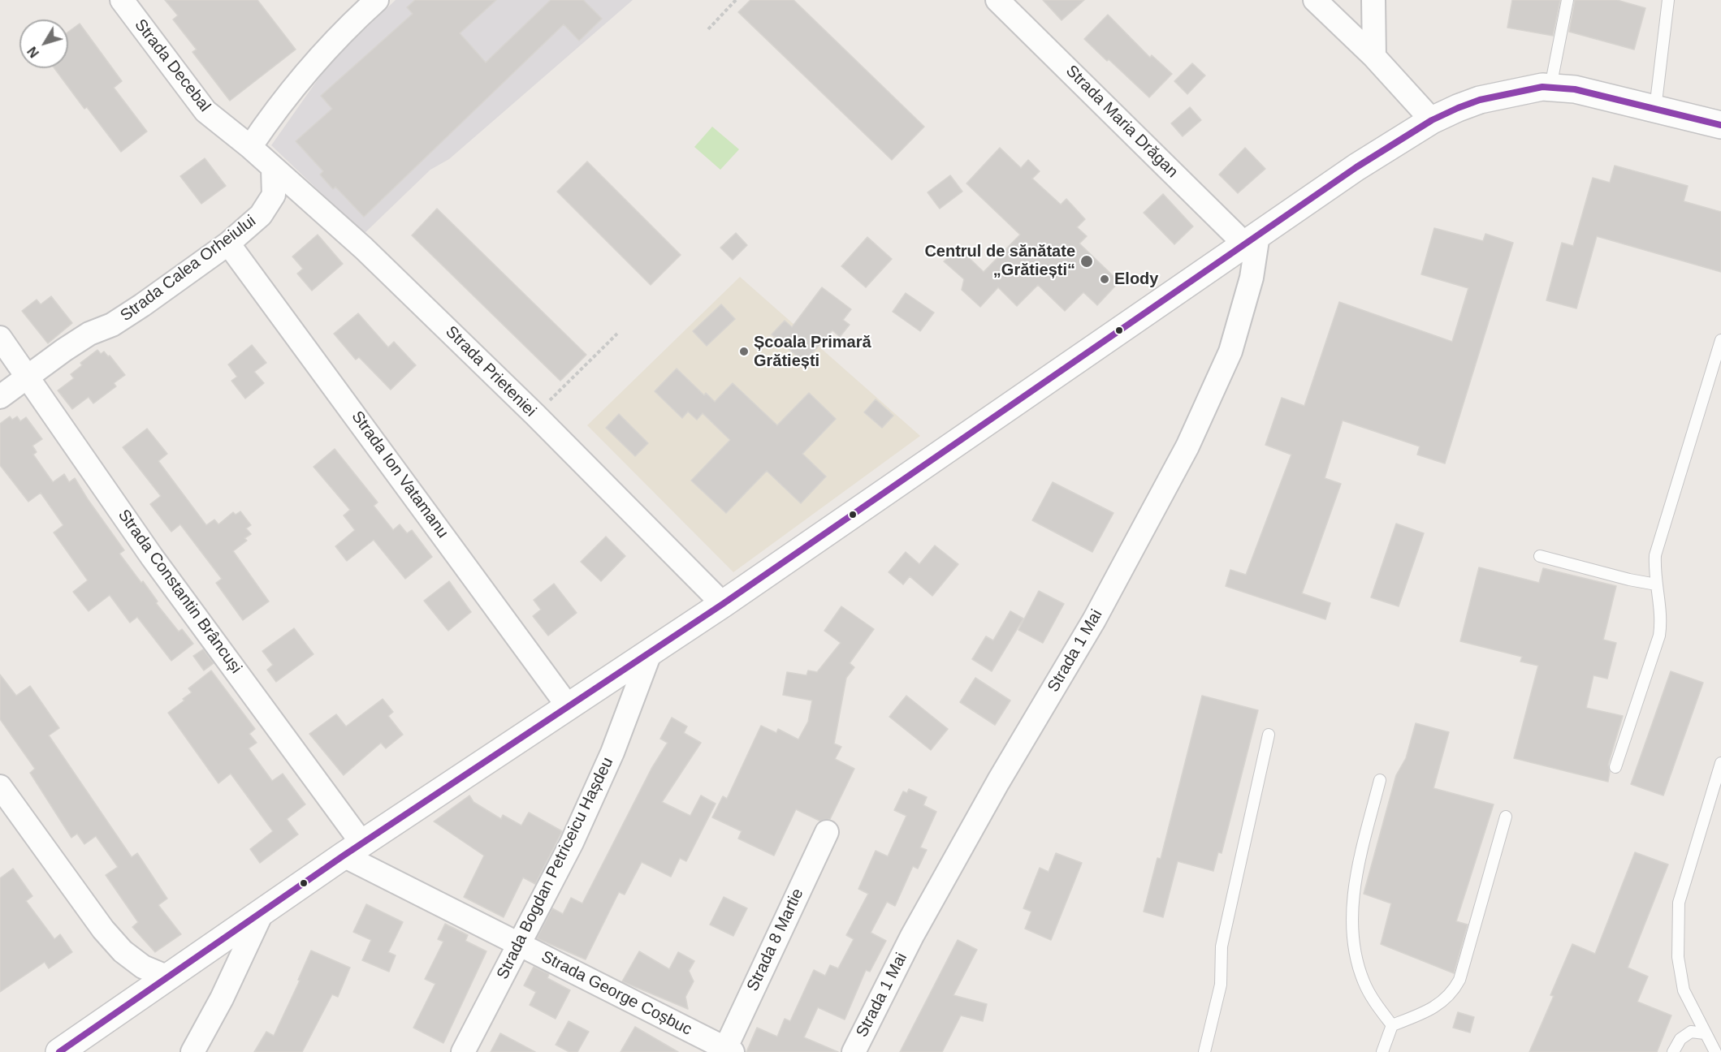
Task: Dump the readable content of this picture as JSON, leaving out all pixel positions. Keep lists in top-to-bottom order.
{
  "streets": {
    "street": [
      "Strada Decebal",
      "Strada Maria Drăgan",
      "Strada Calea Orheiului",
      "Strada Prieteniei",
      "Strada Ion Vatamanu",
      "Strada Constantin Brâncuși",
      "Strada 1 Mai",
      "Strada Bogdan Petriceicu Hașdeu",
      "Strada 8 Martie",
      "Strada George Coșbuc"
    ]
  },
  "crossings": [
    ["Strada Decebal", "Strada Prieteniei"],
    ["Strada Maria Drăgan", "Strada 1 Mai"],
    ["Strada Calea Orheiului", "Strada Prieteniei"],
    ["Strada Calea Orheiului", "Strada Ion Vatamanu"],
    ["Strada Calea Orheiului", "Strada Constantin Brâncuși"],
    ["Strada Constantin Brâncuși", "Strada George Coșbuc"],
    ["Strada Bogdan Petriceicu Hașdeu", "Strada George Coșbuc"],
    ["Strada 8 Martie", "Strada George Coșbuc"]
  ],
  "places": ["Centrul de sănătate „Grătiești“", "Elody", "Școala Primară Grătiești"],
  "north": "bottom left"
}
